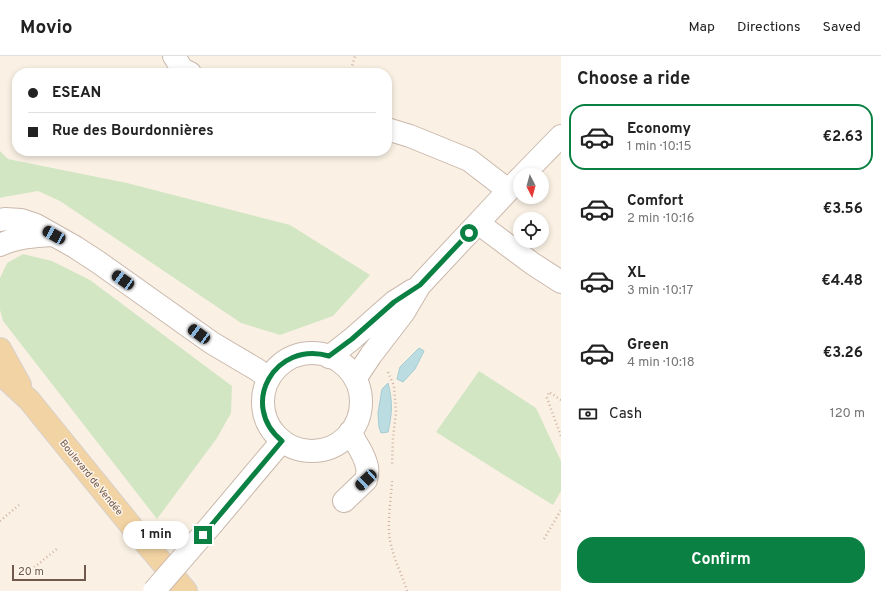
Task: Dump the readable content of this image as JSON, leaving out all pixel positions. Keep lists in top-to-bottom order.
{
  "streets": {
    "main road": ["Boulevard de Vendée"]
  },
  "scale_bar": "20 m",
  "north": "bottom",
  "page": {
    "header": "Movio",
    "nav": ["Map", "Directions", "Saved"],
    "heading": "Choose a ride",
    "banner": ["ESEAN", "Rue des Bourdonnières"],
    "list": [
      {
        "name": "Economy",
        "note": "1 min · 10:15",
        "value": "€2.63"
      },
      {
        "name": "Comfort",
        "note": "2 min · 10:16",
        "value": "€3.56"
      },
      {
        "name": "XL",
        "note": "3 min · 10:17",
        "value": "€4.48"
      },
      {
        "name": "Green",
        "note": "4 min · 10:18",
        "value": "€3.26"
      }
    ],
    "pay": ["Cash", "120 m"],
    "bubble": "1 min",
    "buttons": "Confirm",
    "scale": "20 m"
  }
}
